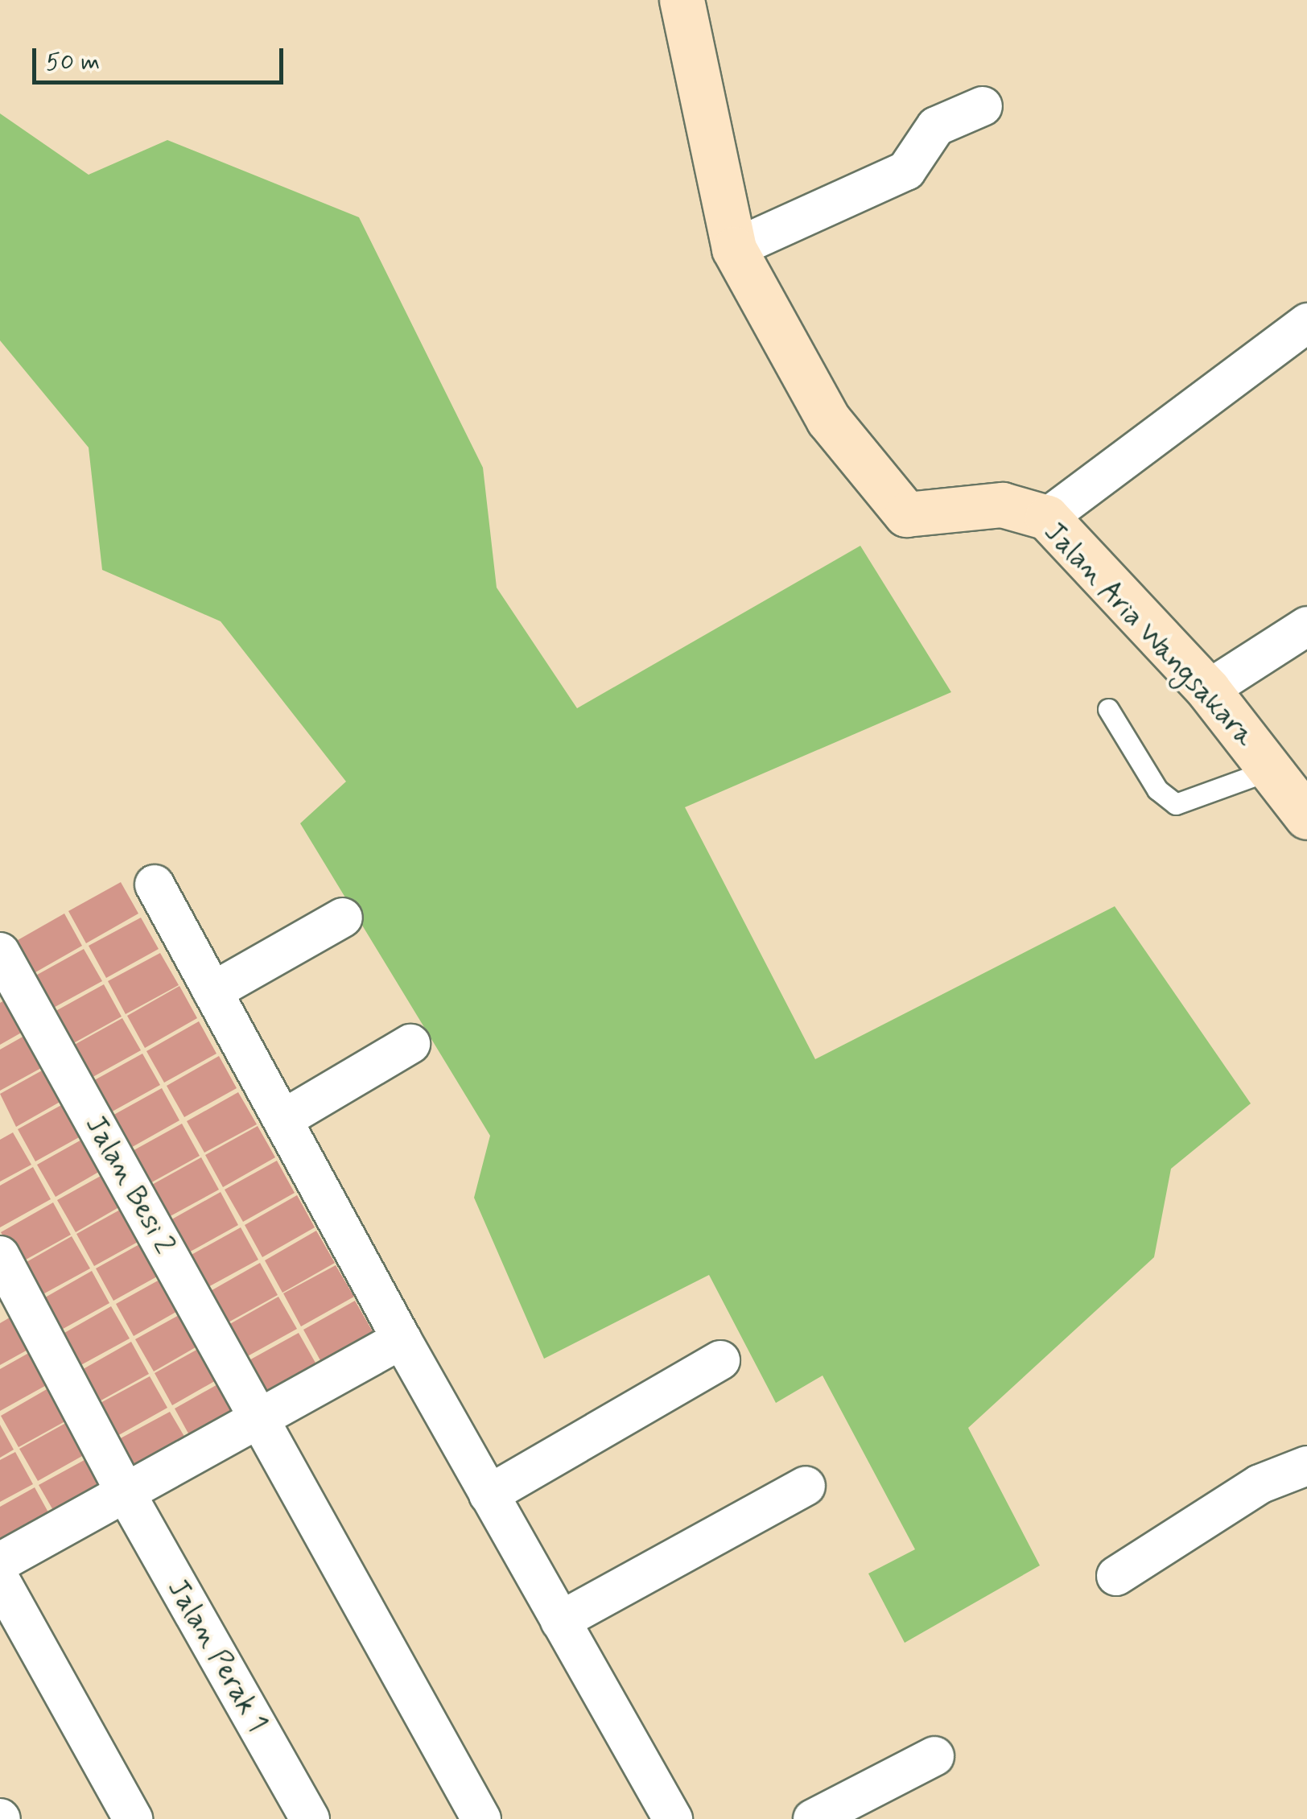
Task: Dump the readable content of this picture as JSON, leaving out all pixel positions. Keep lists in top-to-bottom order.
{
  "streets": {
    "street": ["Jalan Aria Wangsakara", "Jalan Besi 2", "Jalan Perak 1"]
  },
  "scale_bar": "50 m"
}
